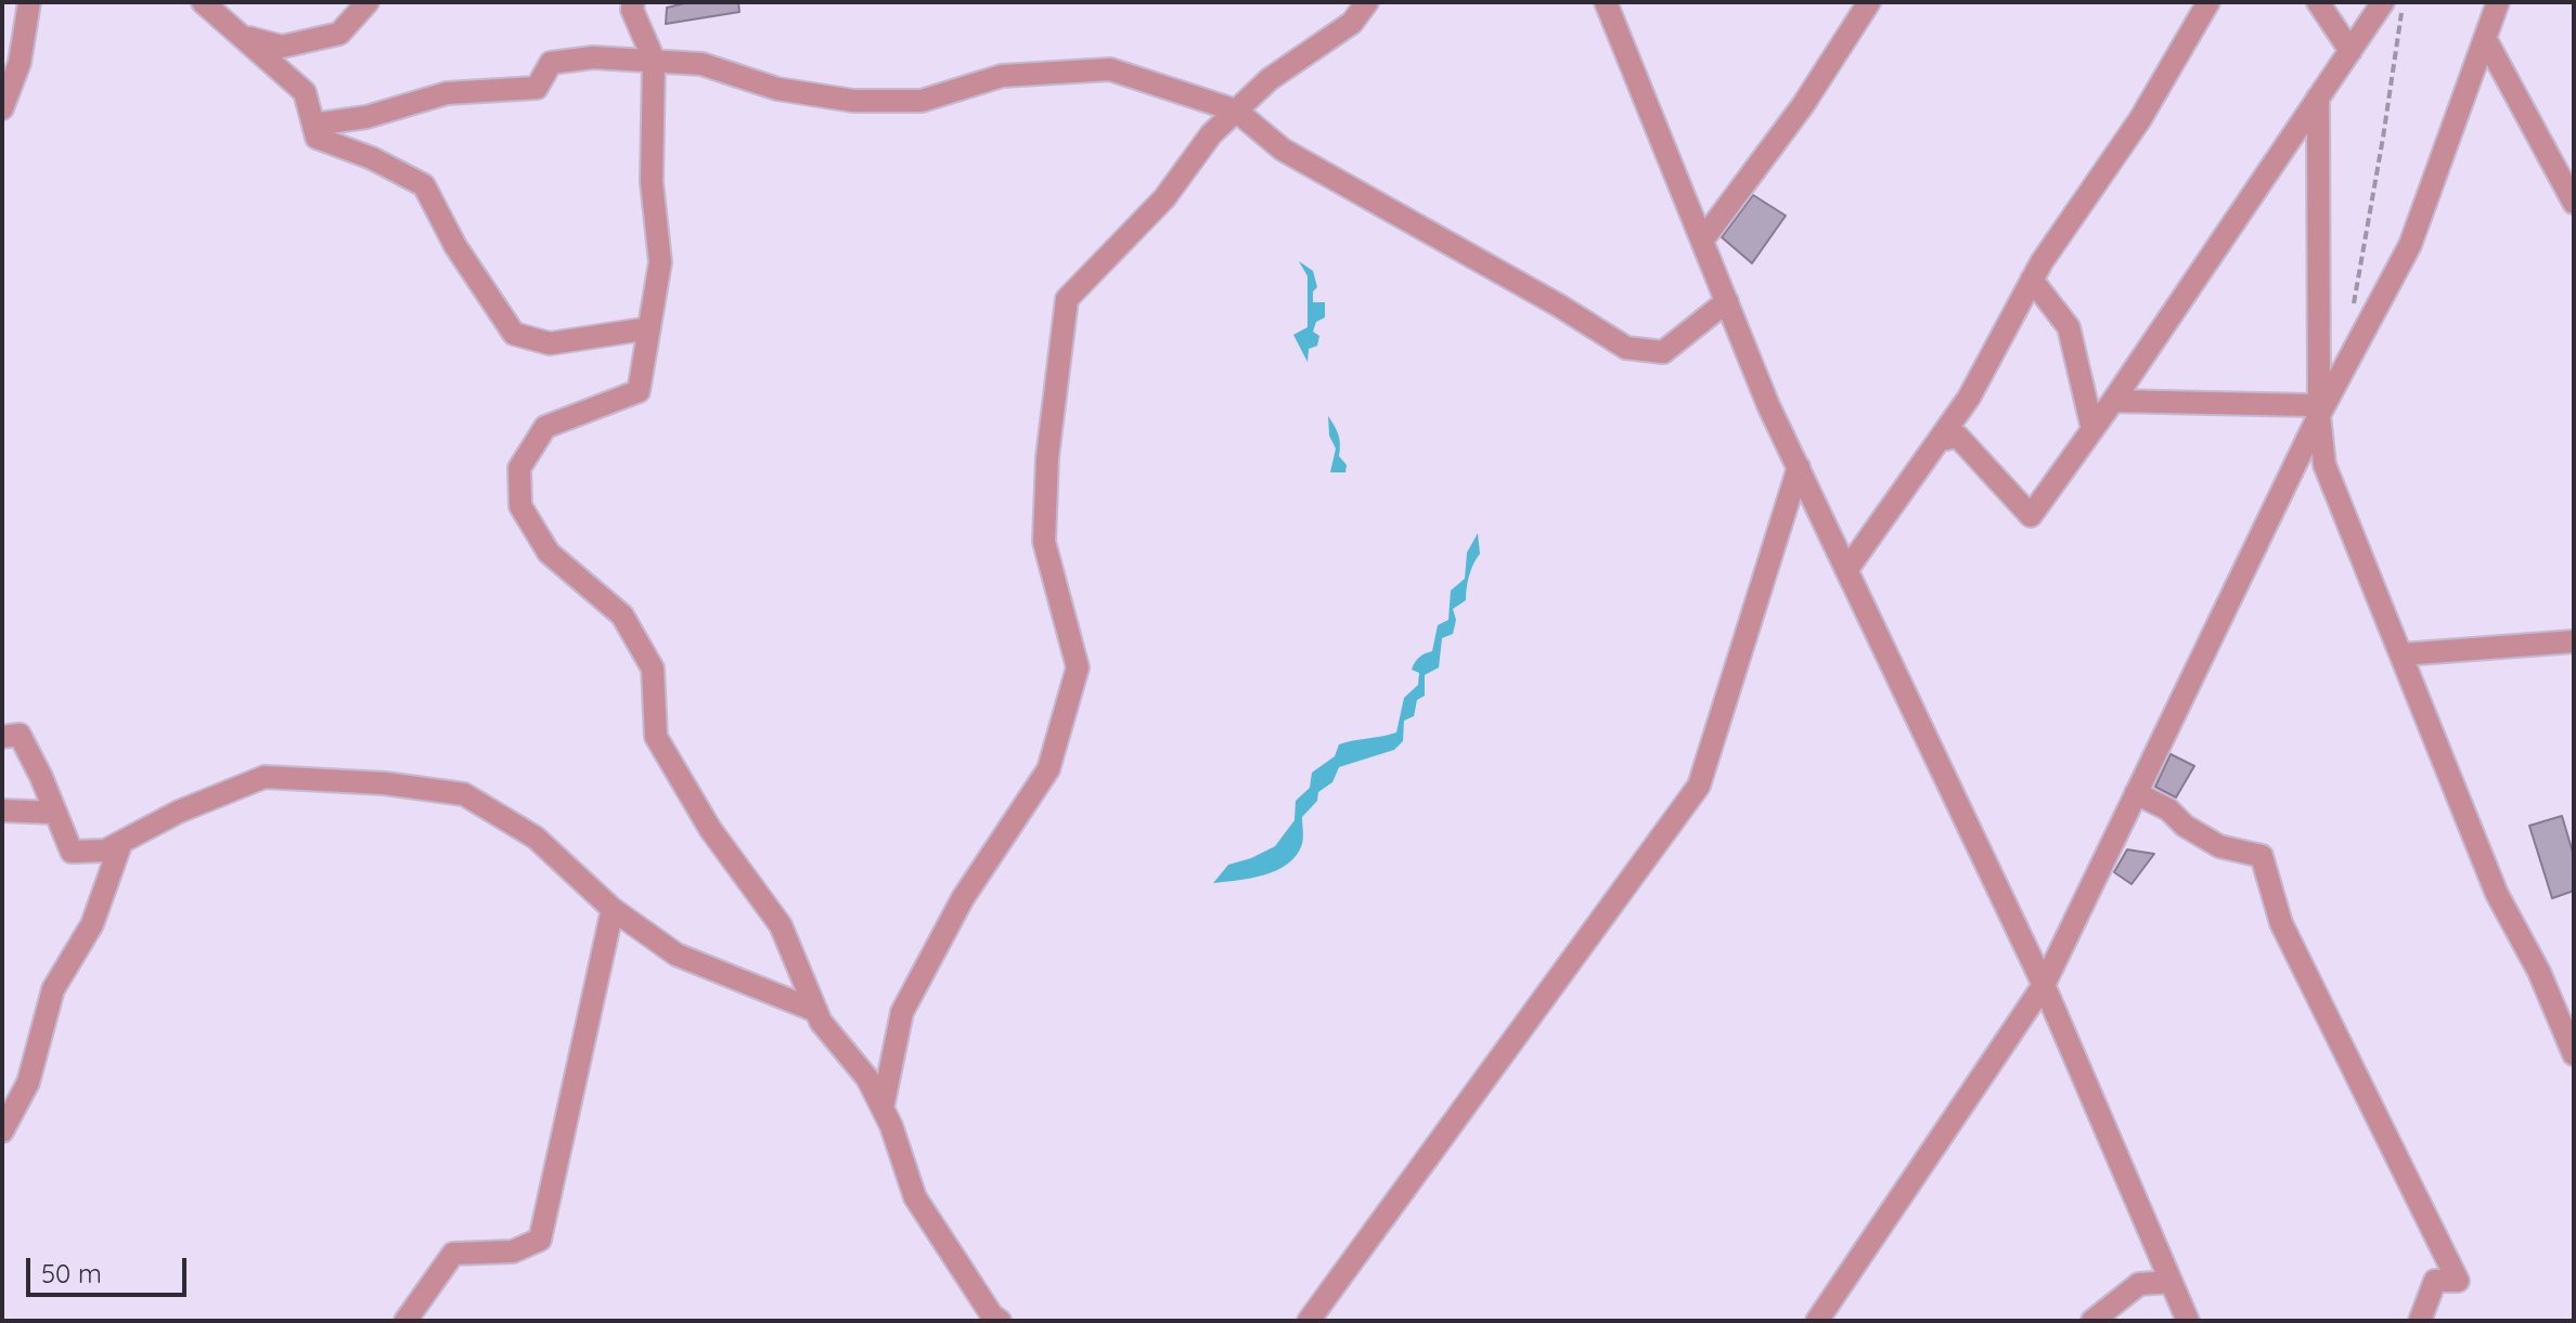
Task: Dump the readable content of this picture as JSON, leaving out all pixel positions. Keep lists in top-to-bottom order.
{
  "scale_bar": "50 m"
}
